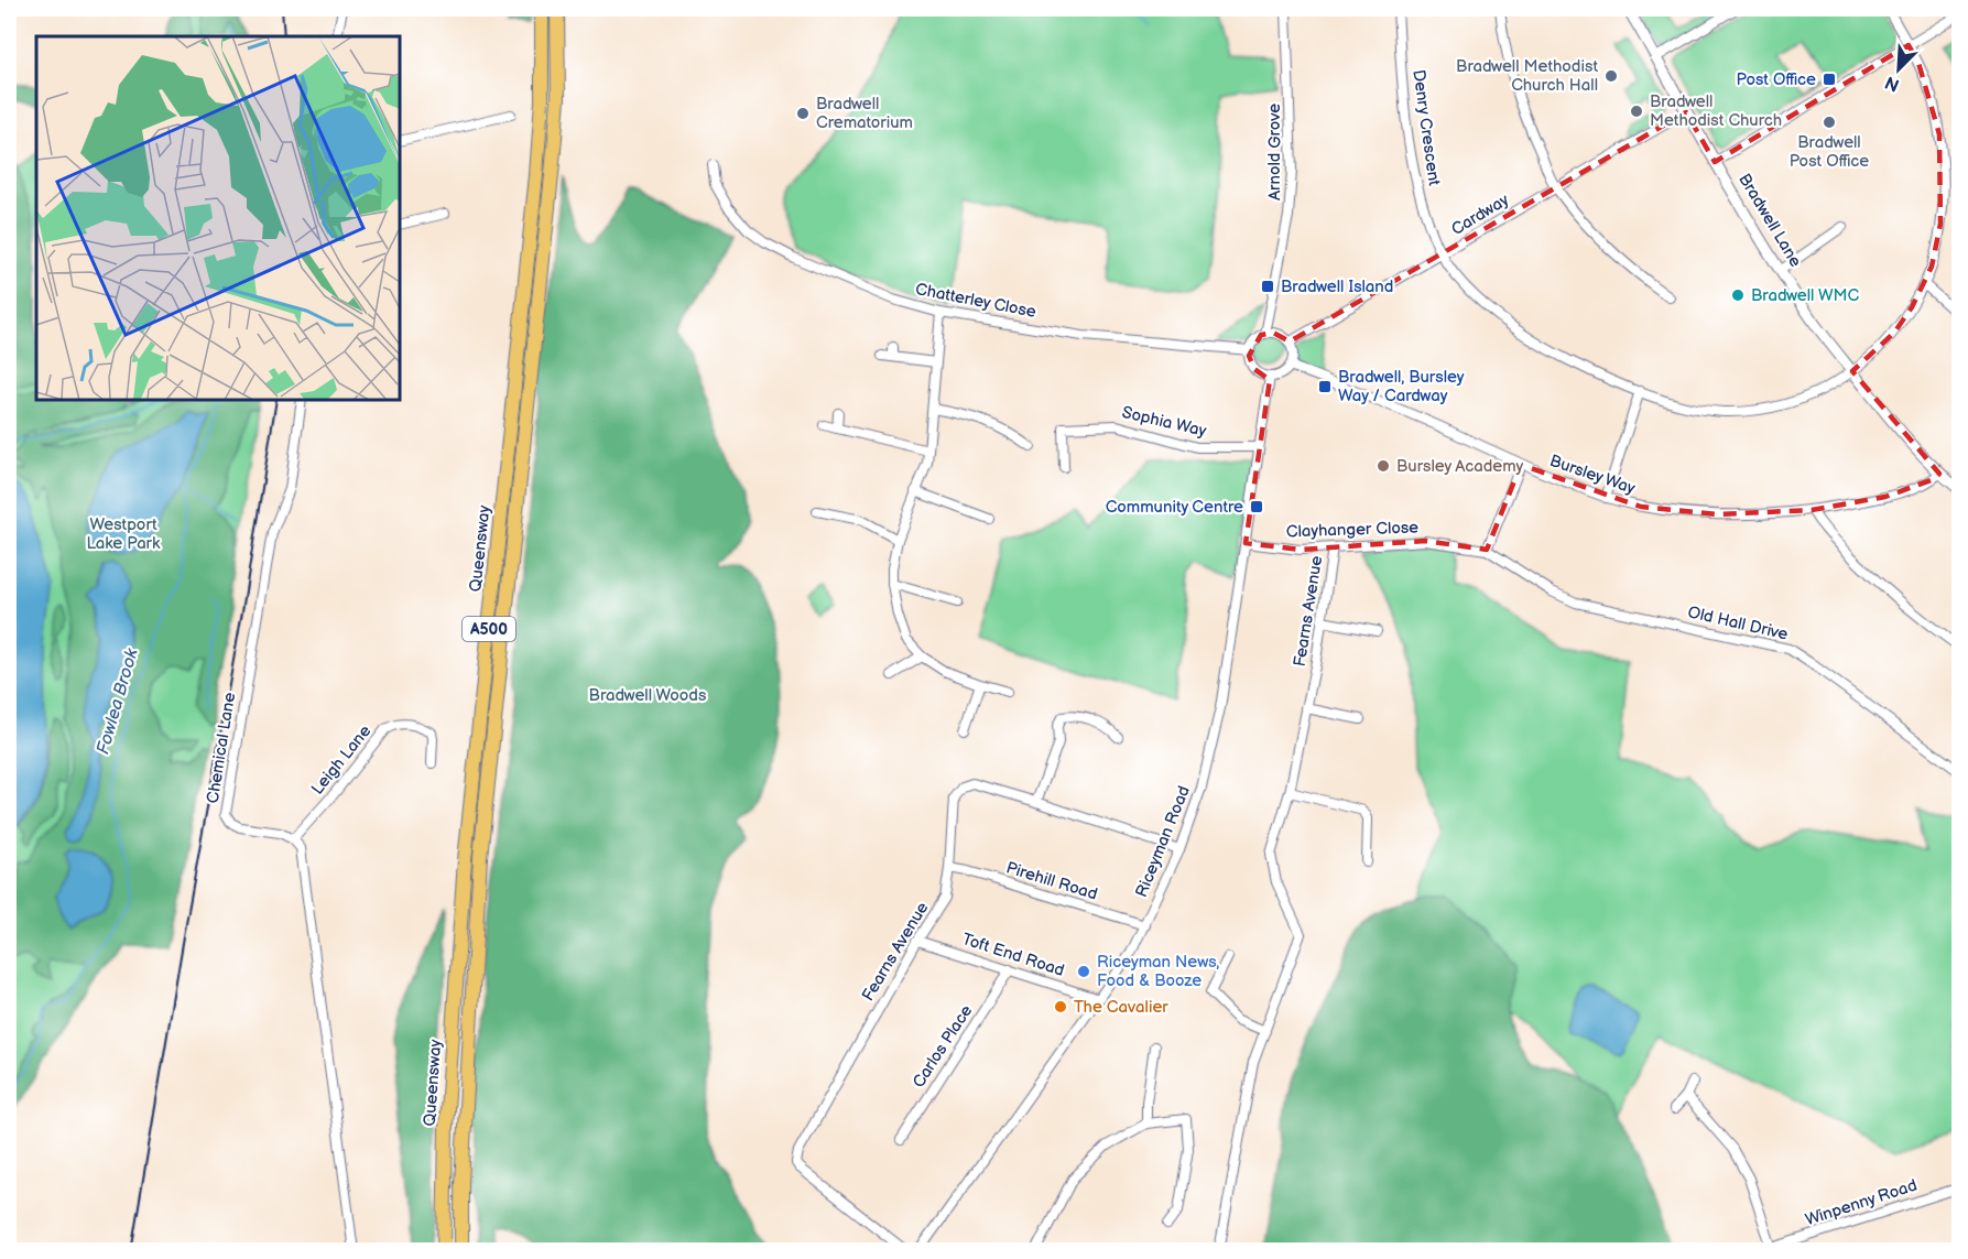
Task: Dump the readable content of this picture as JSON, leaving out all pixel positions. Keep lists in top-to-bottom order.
{
  "streets": {
    "highway": ["Queensway", "A500"],
    "street": [
      "Denry Crescent",
      "Arnold Grove",
      "Cardway",
      "Bradwell Lane",
      "Chatterley Close",
      "Sophia Way",
      "Bursley Way",
      "Clayhanger Close",
      "Fearns Avenue",
      "Old Hall Drive",
      "Chemical Lane",
      "Leigh Lane",
      "Riceyman Road",
      "Pirehill Road",
      "Toft End Road",
      "Carlos Place",
      "Winpenny Road"
    ]
  },
  "crossings": [
    ["Denry Crescent", "Cardway"],
    ["Denry Crescent", "Bradwell Lane"],
    ["Arnold Grove", "Cardway"],
    ["Arnold Grove", "Chatterley Close"],
    ["Arnold Grove", "Bursley Way"],
    ["Arnold Grove", "Riceyman Road"],
    ["Cardway", "Bradwell Lane"],
    ["Cardway", "Chatterley Close"],
    ["Cardway", "Bursley Way"],
    ["Cardway", "Riceyman Road"],
    ["Bradwell Lane", "Bursley Way"],
    ["Chatterley Close", "Bursley Way"],
    ["Chatterley Close", "Riceyman Road"],
    ["Sophia Way", "Riceyman Road"],
    ["Bursley Way", "Riceyman Road"],
    ["Clayhanger Close", "Fearns Avenue"],
    ["Clayhanger Close", "Old Hall Drive"],
    ["Clayhanger Close", "Riceyman Road"],
    ["Fearns Avenue", "Riceyman Road"],
    ["Fearns Avenue", "Pirehill Road"],
    ["Fearns Avenue", "Toft End Road"],
    ["Chemical Lane", "Leigh Lane"],
    ["Riceyman Road", "Pirehill Road"],
    ["Riceyman Road", "Toft End Road"],
    ["Toft End Road", "Carlos Place"]
  ],
  "water": ["Fowlea Brook"],
  "parks": ["Westport Lake Park", "Bradwell Woods"],
  "places": {
    "other": [
      "Bradwell Methodist Church Hall",
      "Bradwell Methodist Church",
      "Bradwell Crematorium",
      "Bradwell Post Office",
      "Bradwell WMC",
      "Bursley Academy",
      "Riceyman News, Food & Booze",
      "The Cavalier"
    ],
    "transit": [
      "Post Office",
      "Bradwell Island",
      "Bradwell, Bursley Way / Cardway",
      "Community Centre"
    ]
  },
  "north": "bottom left"
}
